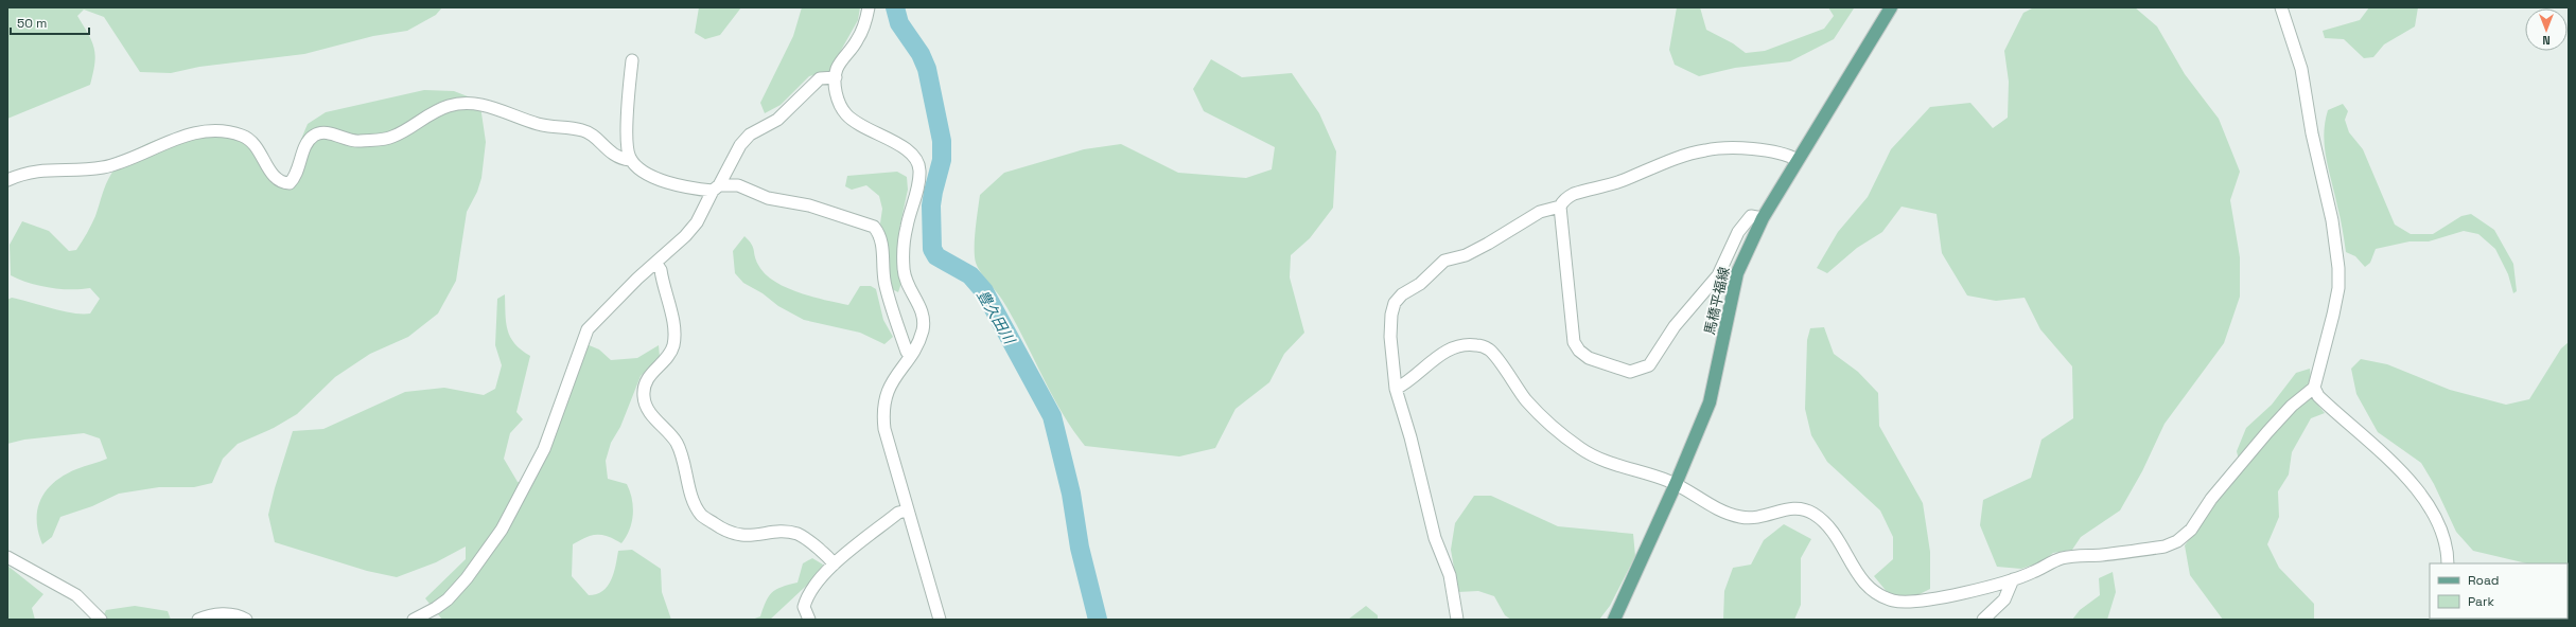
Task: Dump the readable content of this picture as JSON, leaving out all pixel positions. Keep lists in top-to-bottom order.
{
  "streets": {
    "main road": ["馬橋平福線"]
  },
  "water": ["豊久田川"],
  "legend": ["Road", "Park"],
  "scale_bar": "50 m",
  "north": "bottom"
}
